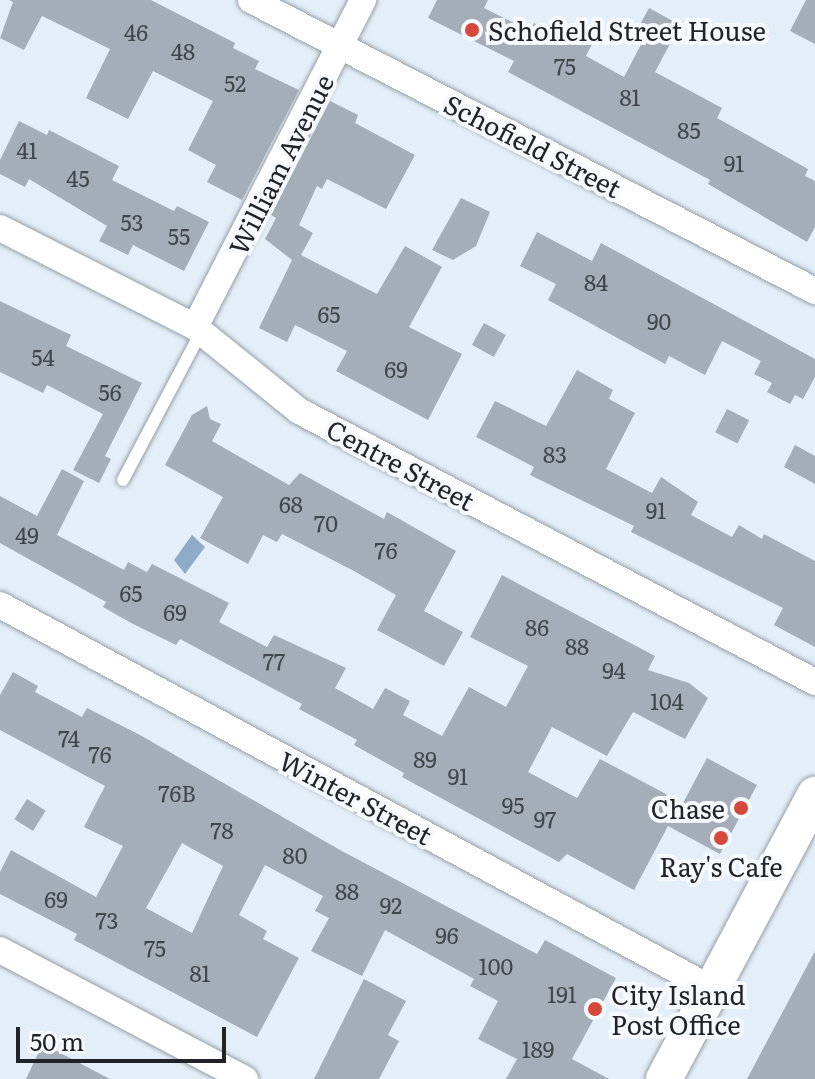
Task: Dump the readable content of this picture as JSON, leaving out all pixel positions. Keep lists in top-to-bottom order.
{
  "streets": {
    "street": [
      "Schofield Street",
      "William Avenue",
      "Centre Street",
      "Winter Street"
    ]
  },
  "crossings": [
    ["Schofield Street", "William Avenue"],
    ["William Avenue", "Centre Street"]
  ],
  "places": [
    "Schofield Street House",
    "Chase",
    "Ray's Cafe",
    "City Island Post Office"
  ],
  "house_numbers": [
    "46",
    "48",
    "75",
    "52",
    "81",
    "85",
    "41",
    "91",
    "45",
    "53",
    "55",
    "84",
    "65",
    "90",
    "54",
    "69",
    "56",
    "83",
    "68",
    "91",
    "70",
    "49",
    "76",
    "65",
    "69",
    "86",
    "88",
    "77",
    "94",
    "104",
    "74",
    "76",
    "89",
    "91",
    "76B",
    "95",
    "97",
    "78",
    "80",
    "88",
    "69",
    "92",
    "73",
    "96",
    "75",
    "100",
    "81",
    "191",
    "189"
  ],
  "scale_bar": "50 m"
}
